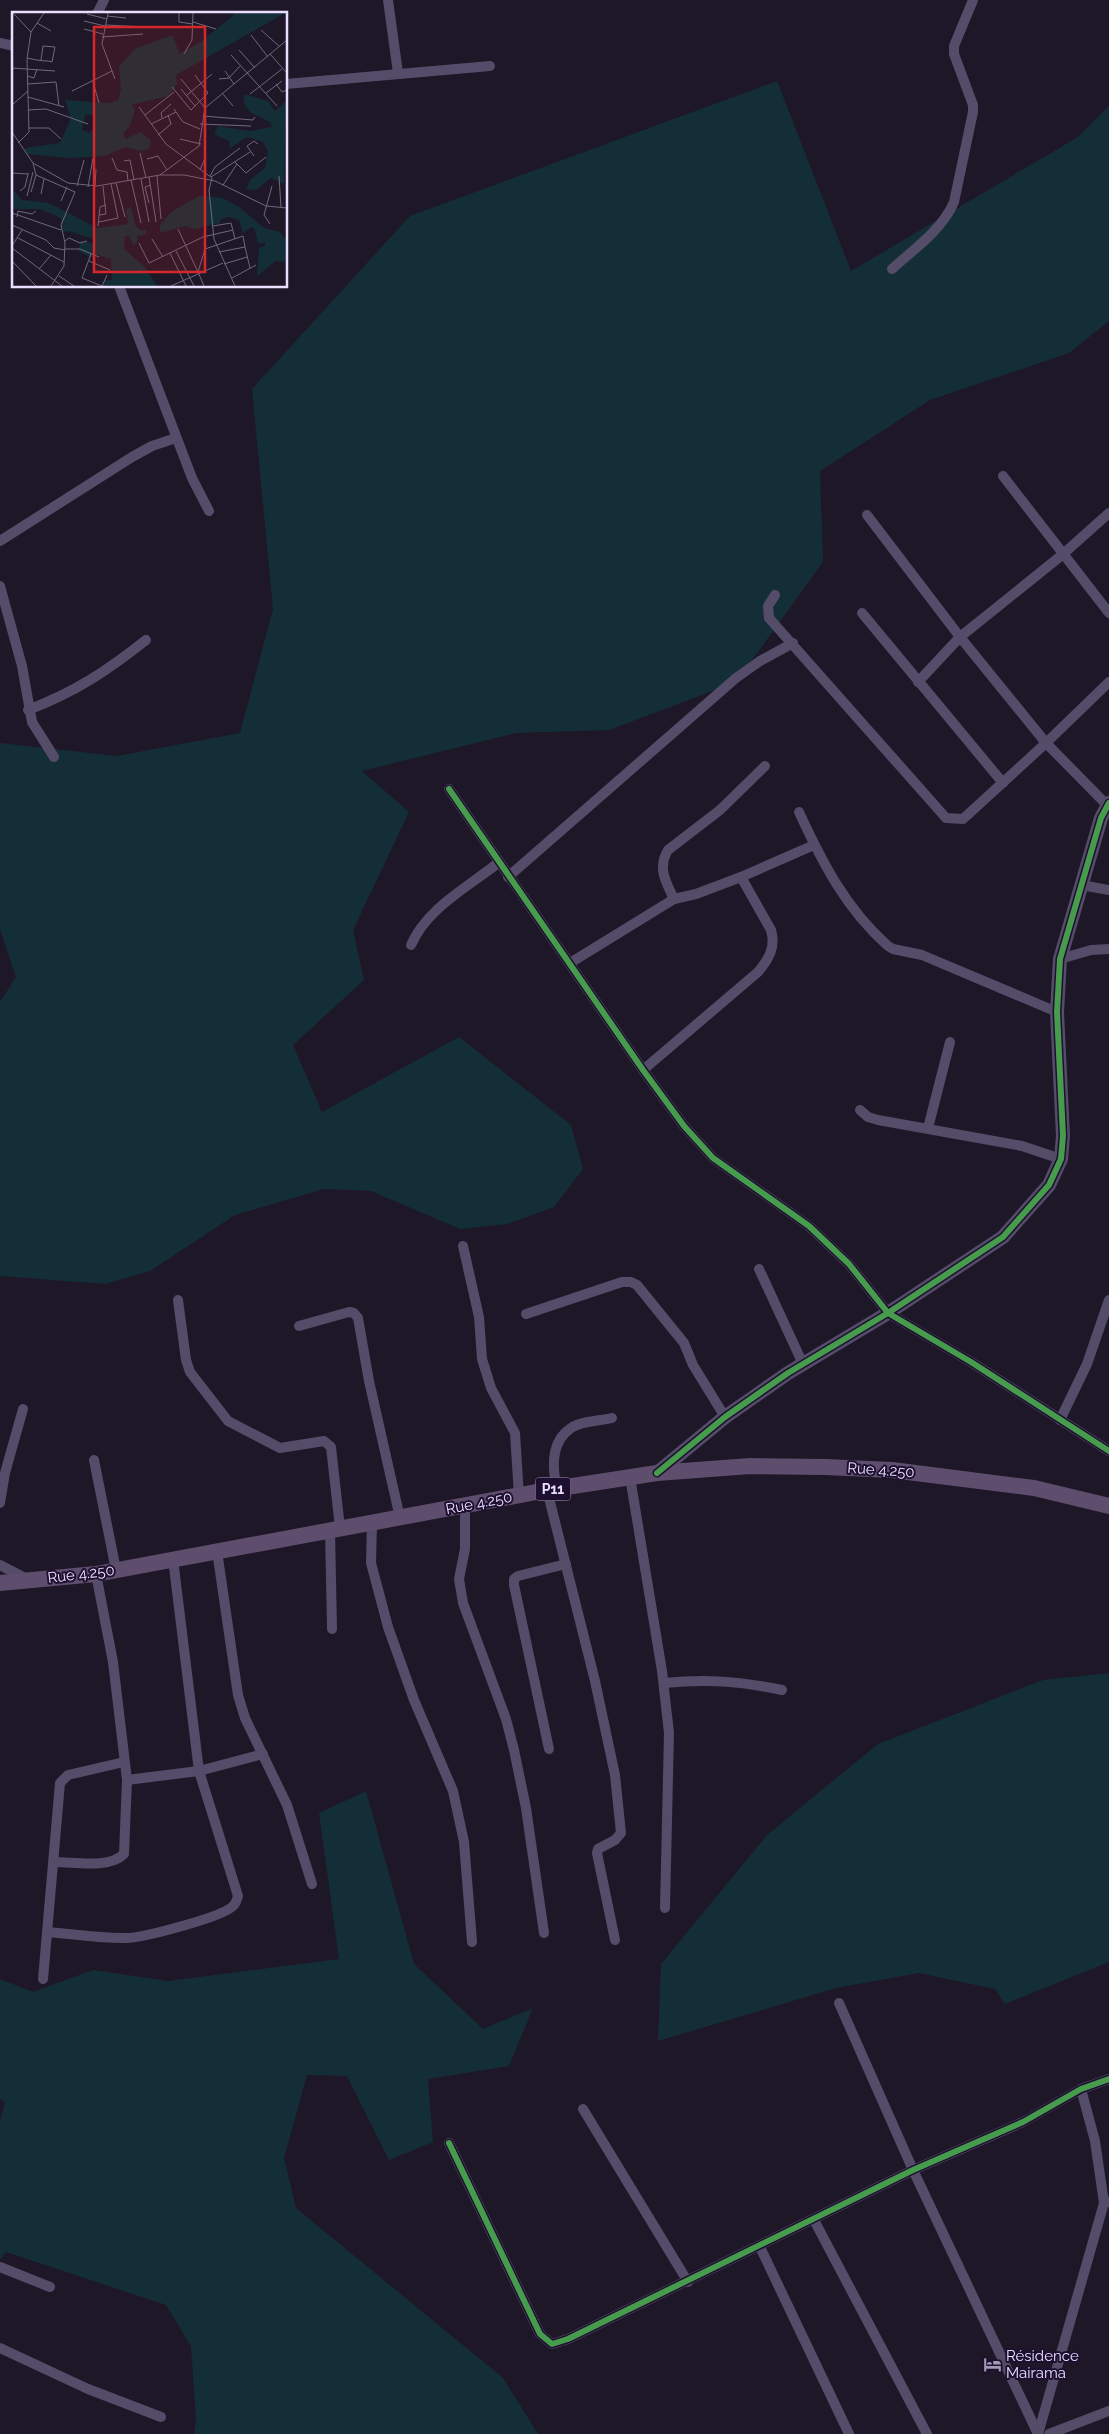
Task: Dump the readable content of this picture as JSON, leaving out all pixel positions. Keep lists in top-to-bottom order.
{
  "streets": {
    "main road": ["Rue 4.250", "P11"]
  },
  "places": {
    "hotel": ["Résidence Mairama"]
  }
}
